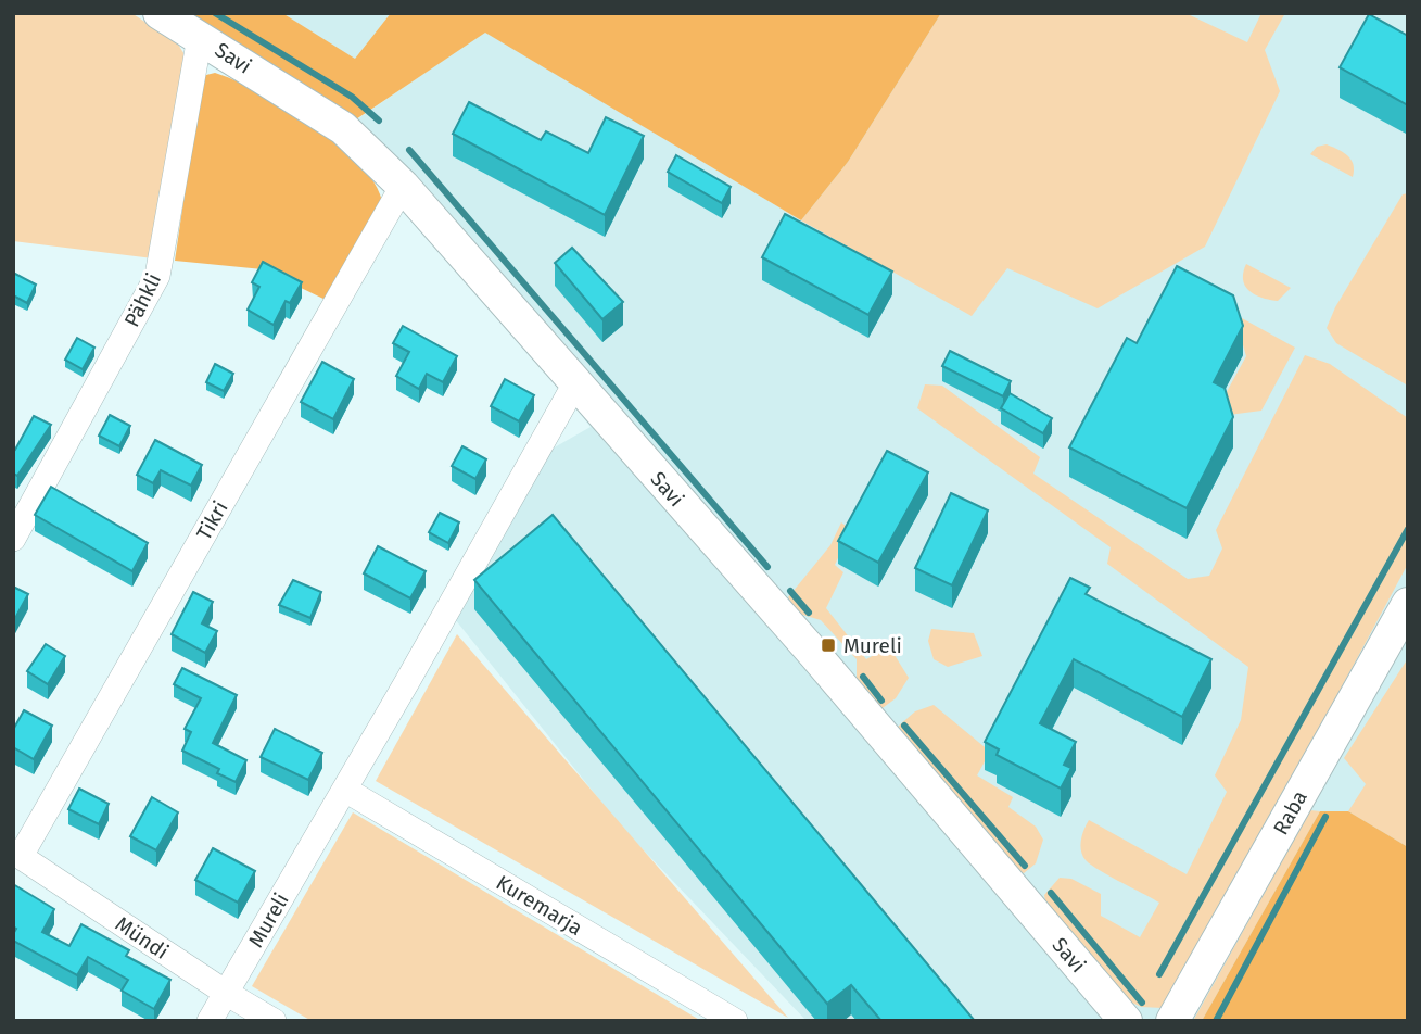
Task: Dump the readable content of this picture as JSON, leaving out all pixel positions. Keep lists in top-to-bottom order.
{
  "streets": {
    "street": [
      "Savi",
      "Pähkli",
      "Tikri",
      "Raba",
      "Kuremarja",
      "Mureli",
      "Mündi"
    ]
  },
  "crossings": [
    ["Savi", "Pähkli"],
    ["Savi", "Tikri"],
    ["Savi", "Mureli"],
    ["Tikri", "Mündi"],
    ["Kuremarja", "Mureli"],
    ["Mureli", "Mündi"]
  ],
  "places": {
    "transit": ["Mureli"]
  }
}
